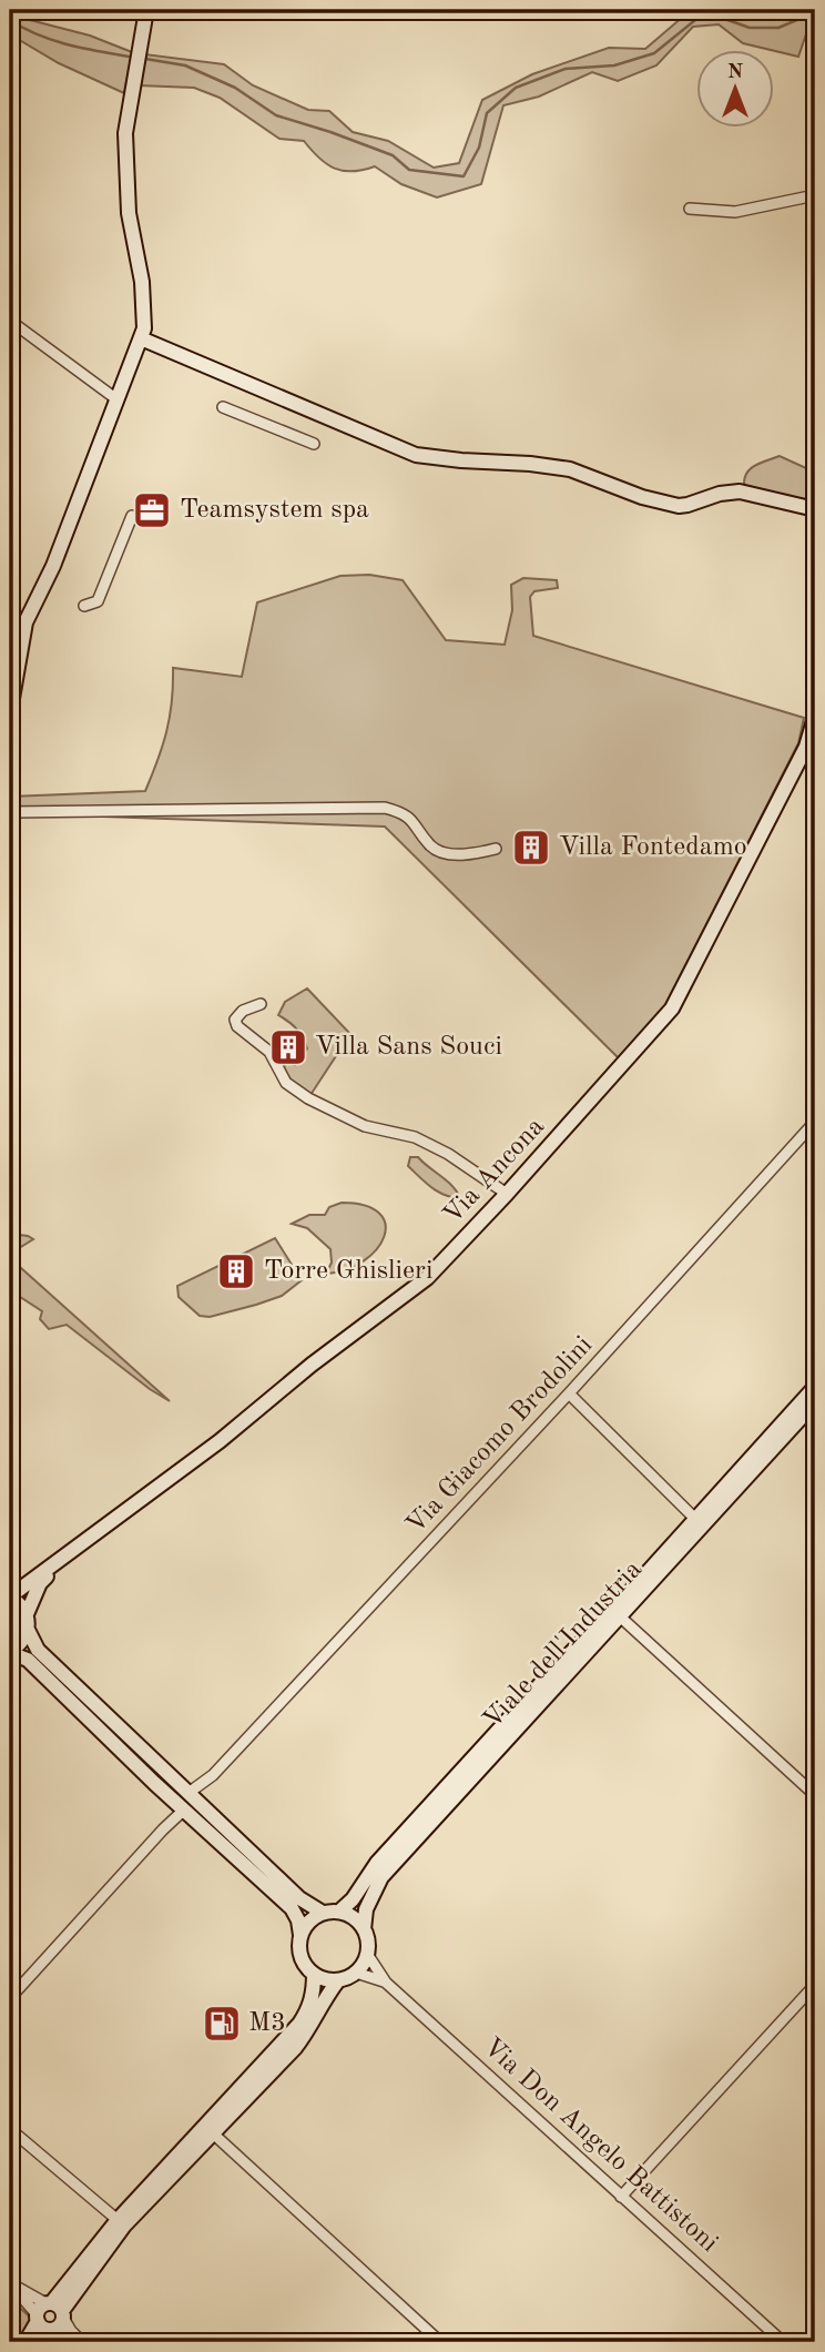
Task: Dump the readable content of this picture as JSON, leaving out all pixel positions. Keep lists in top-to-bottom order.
{
  "streets": {
    "main road": ["Via Ancona", "Viale dell'Industria", "Via Don Angelo Battistoni"],
    "street": ["Via Giacomo Brodolini"]
  },
  "crossings": [
    ["Viale dell'Industria", "Via Don Angelo Battistoni"]
  ],
  "places": {
    "office": ["Teamsystem spa"],
    "building": ["Villa Fontedamo", "Villa Sans Souci", "Torre Ghislieri"],
    "fuel station": ["M3"]
  },
  "north": "top"
}
